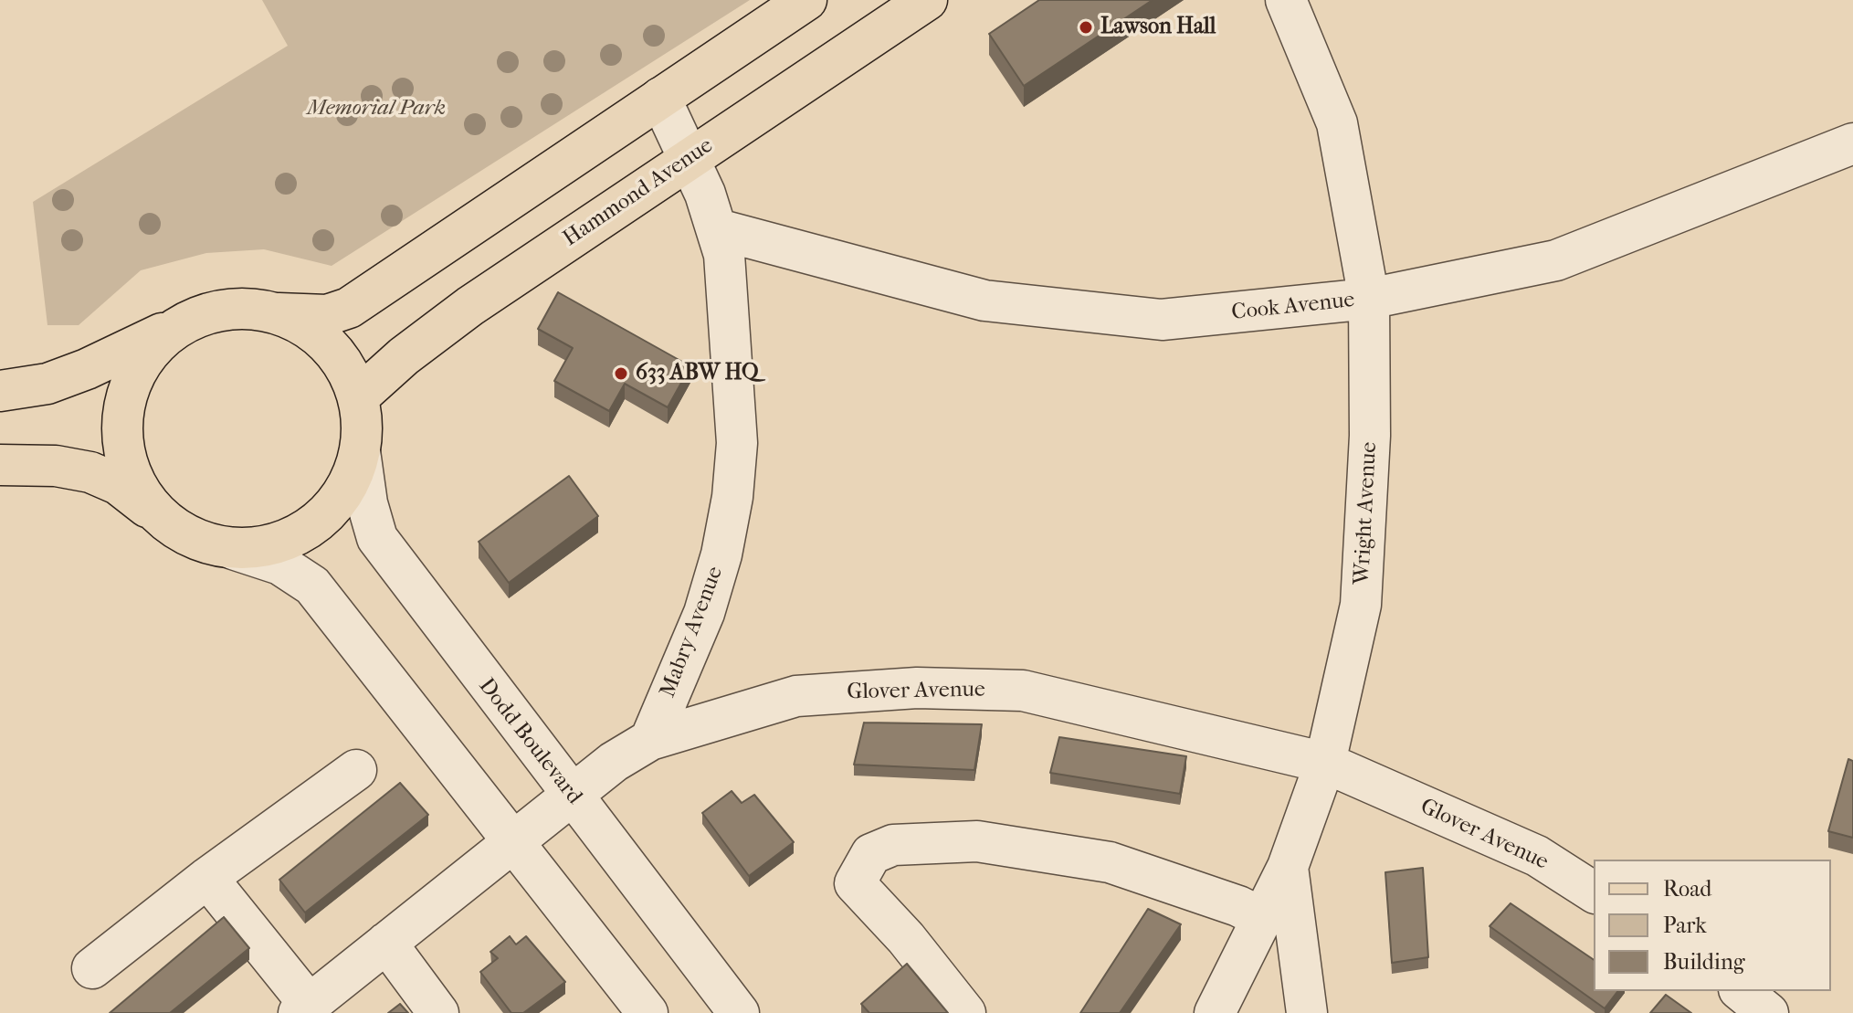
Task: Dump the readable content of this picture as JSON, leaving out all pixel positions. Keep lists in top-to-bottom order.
{
  "streets": {
    "main road": ["Hammond Avenue"],
    "street": [
      "Cook Avenue",
      "Wright Avenue",
      "Mabry Avenue",
      "Glover Avenue",
      "Dodd Boulevard"
    ]
  },
  "crossings": [
    ["Hammond Avenue", "Mabry Avenue"],
    ["Hammond Avenue", "Dodd Boulevard"],
    ["Cook Avenue", "Wright Avenue"],
    ["Cook Avenue", "Mabry Avenue"],
    ["Wright Avenue", "Glover Avenue"],
    ["Mabry Avenue", "Glover Avenue"],
    ["Glover Avenue", "Dodd Boulevard"]
  ],
  "parks": ["Memorial Park"],
  "places": ["Lawson Hall", "633 ABW HQ"],
  "legend": ["Road", "Park", "Building"]
}
